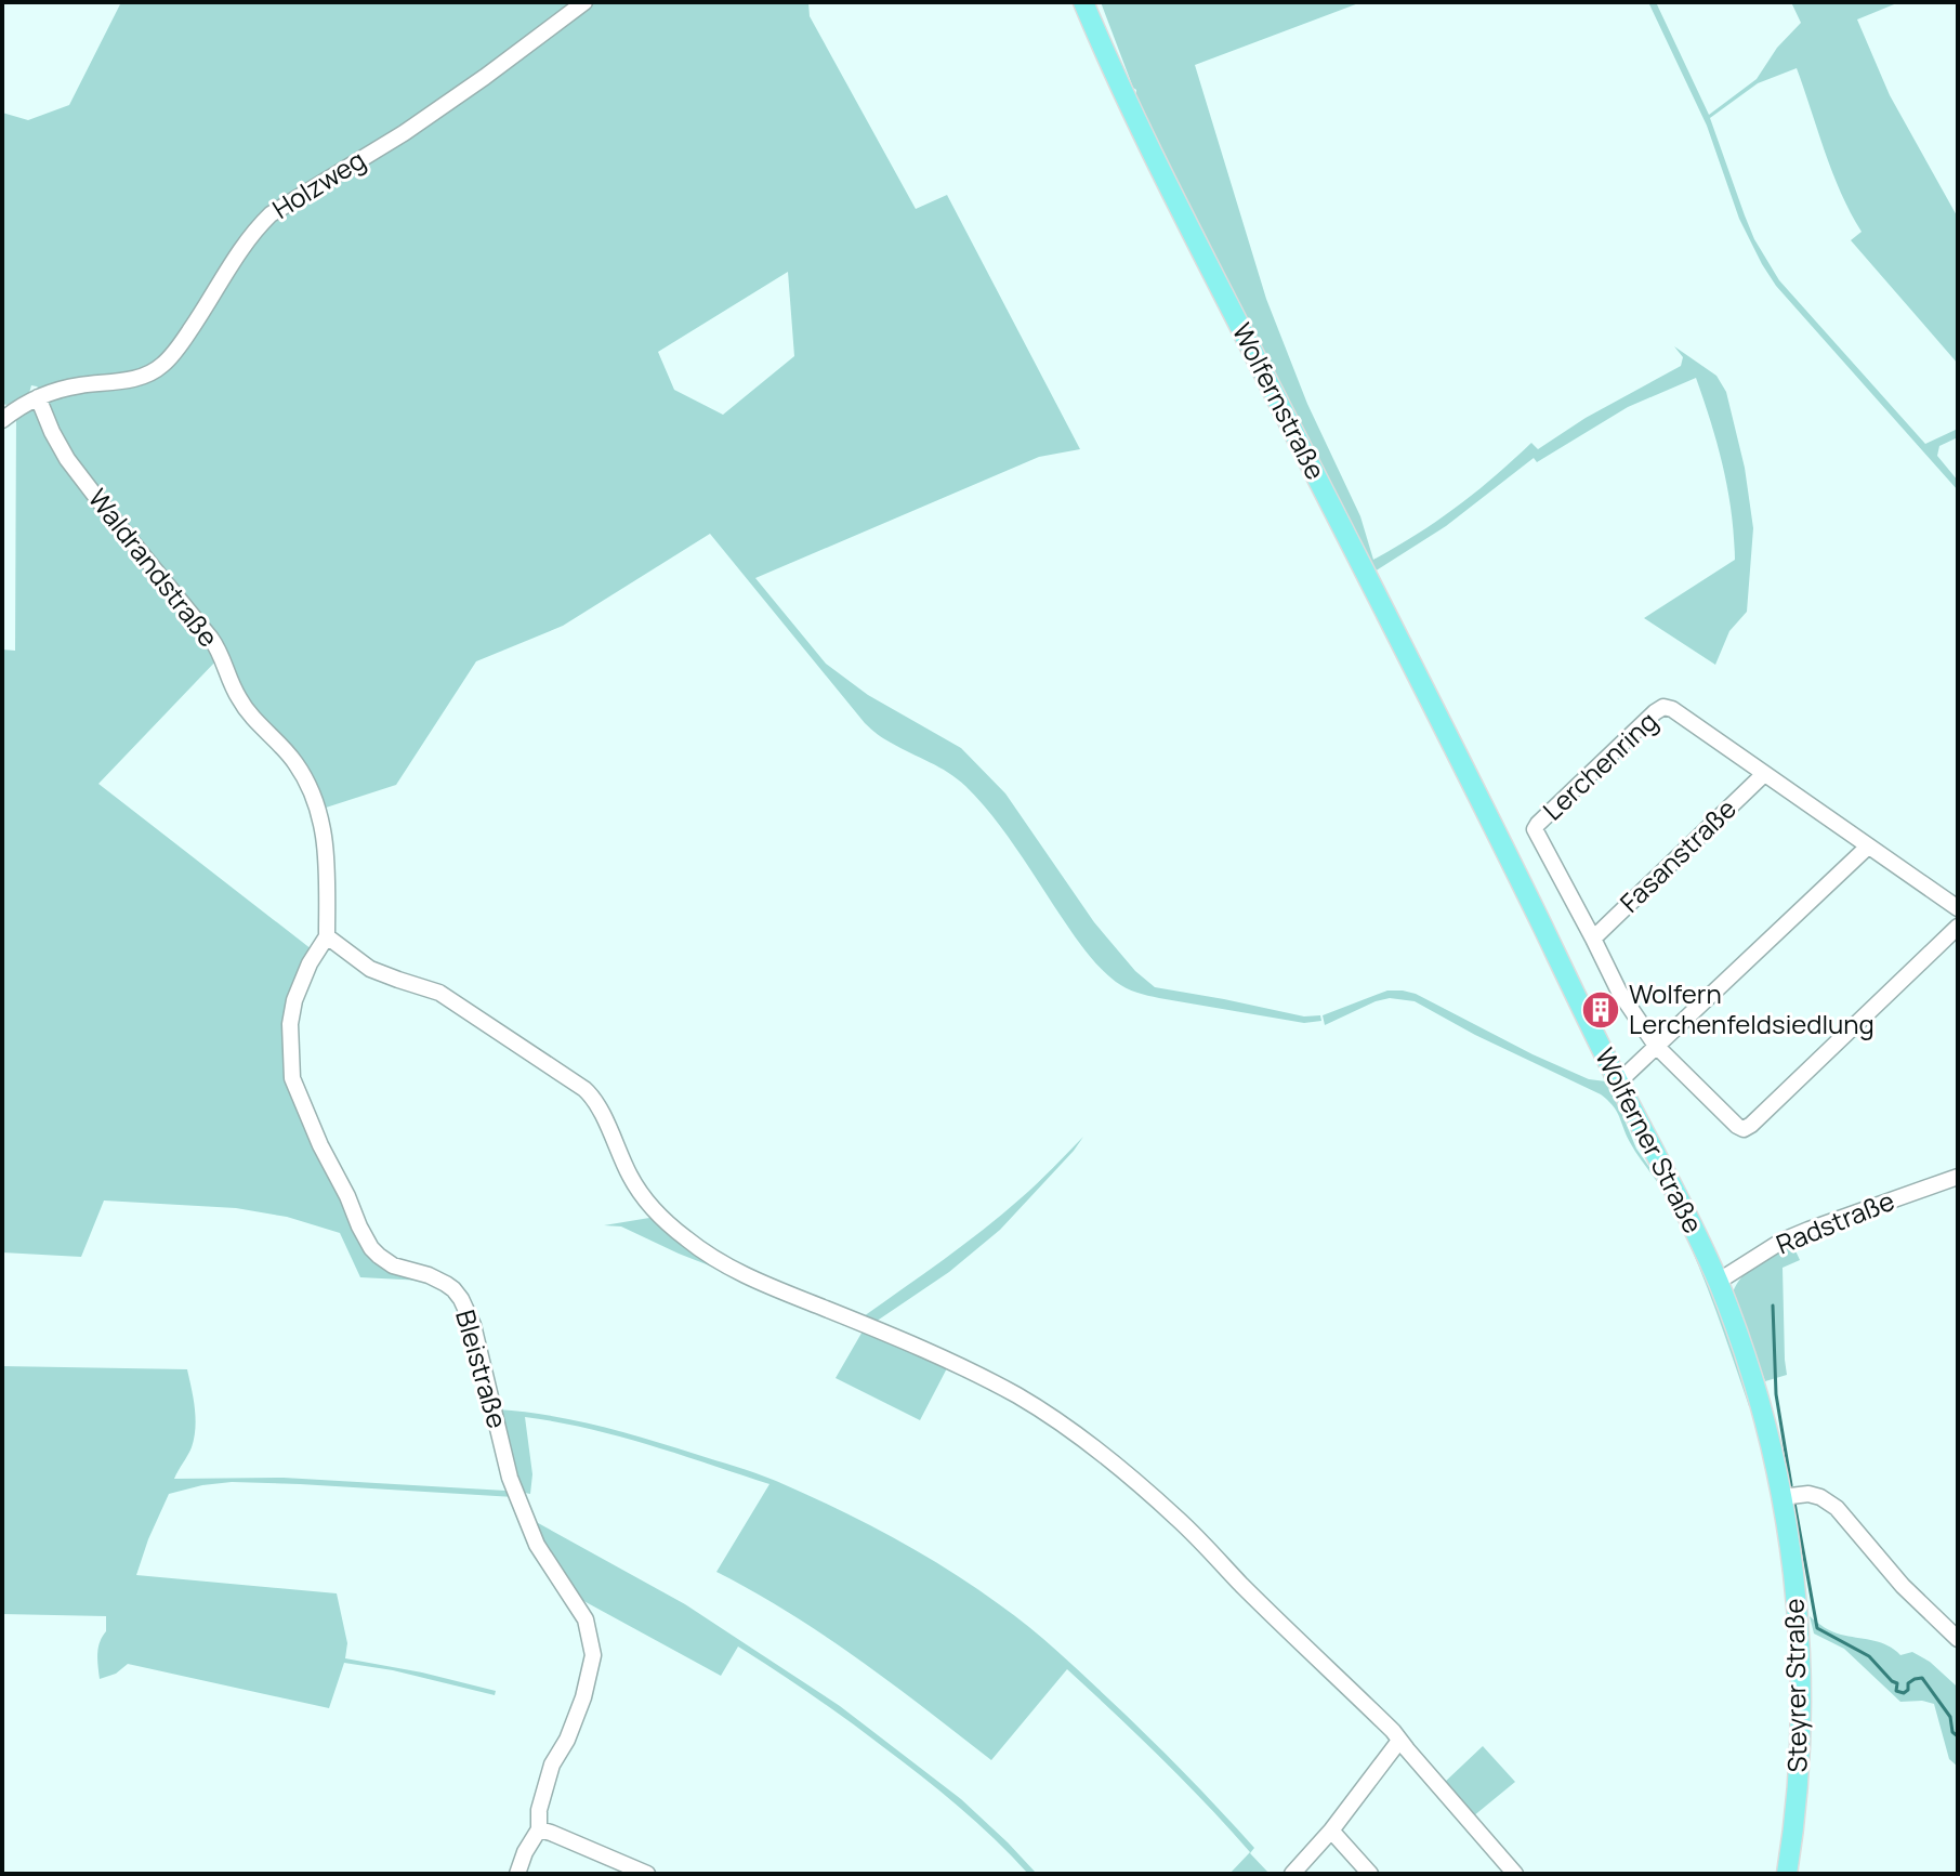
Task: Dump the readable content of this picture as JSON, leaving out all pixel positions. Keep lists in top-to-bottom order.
{
  "streets": {
    "main road": ["Wolfernstraße", "Wolferner Straße", "Steyrer Straße"],
    "street": [
      "Holzweg",
      "Waldrandstraße",
      "Lerchenring",
      "Fasanstraße",
      "Radstraße",
      "Bleistraße"
    ]
  },
  "crossings": [
    ["Holzweg", "Waldrandstraße"],
    ["Wolfernstraße", "Wolferner Straße"],
    ["Waldrandstraße", "Bleistraße"],
    ["Lerchenring", "Fasanstraße"],
    ["Wolferner Straße", "Radstraße"],
    ["Wolferner Straße", "Steyrer Straße"]
  ],
  "places": {
    "building": ["Wolfern Lerchenfeldsiedlung"]
  }
}
